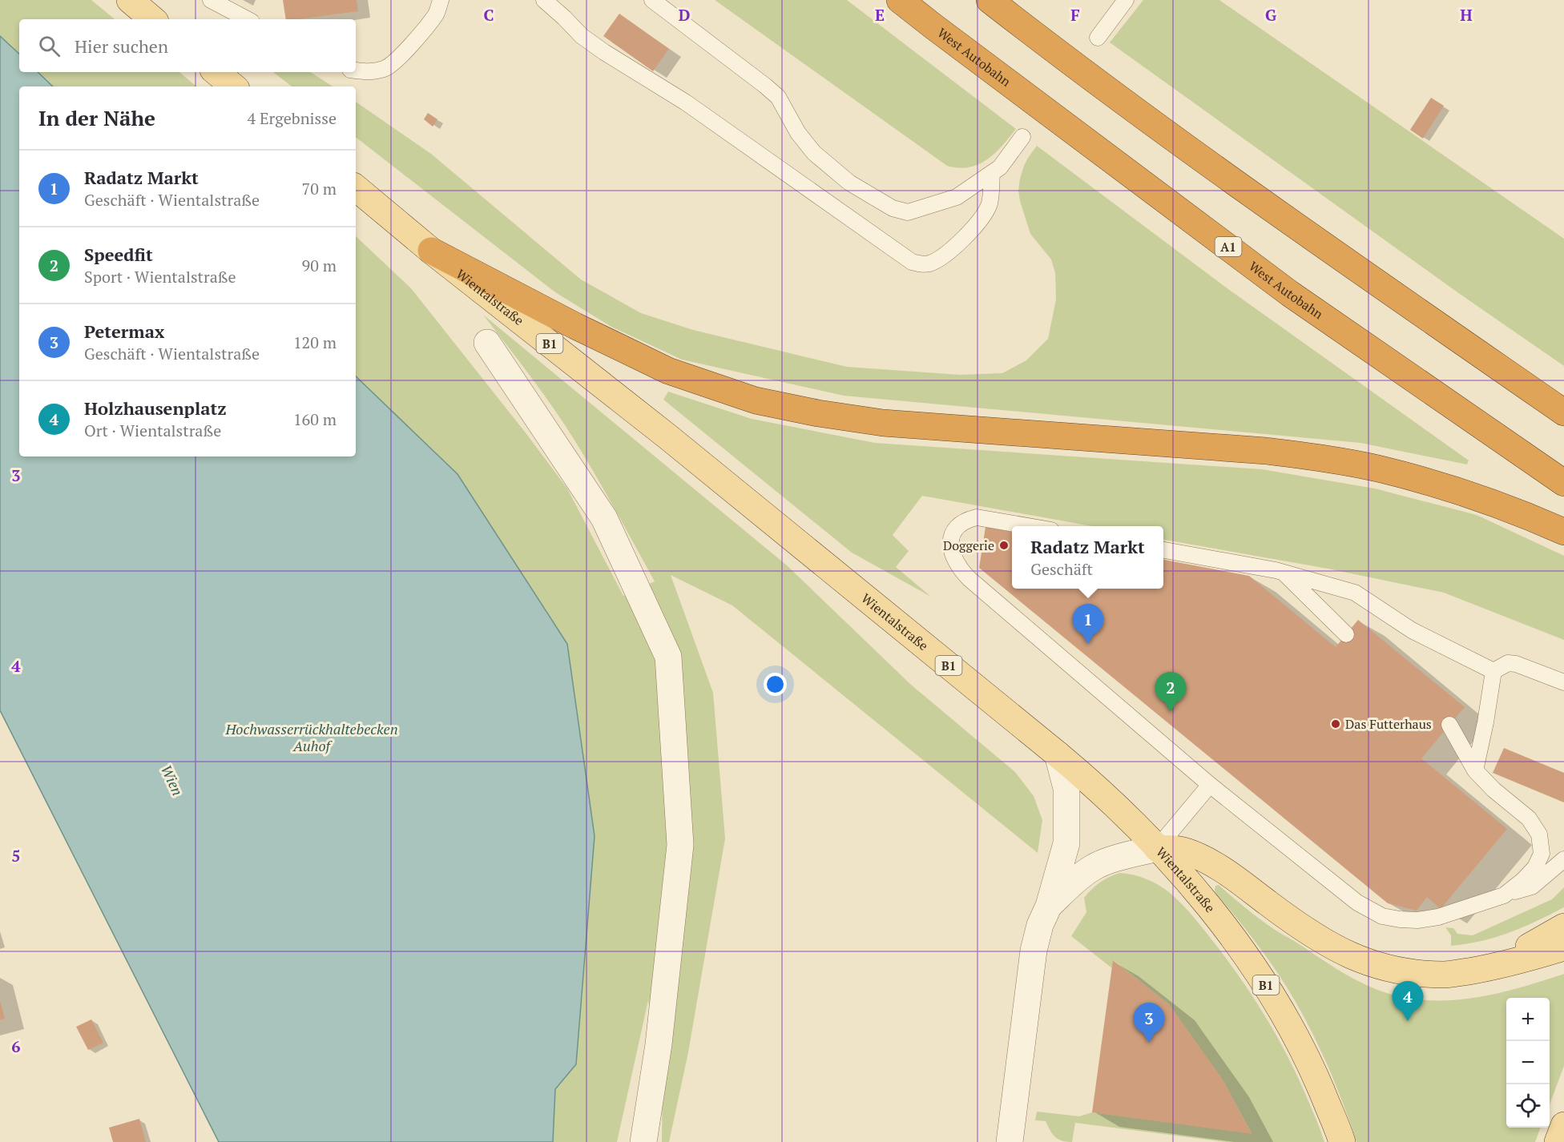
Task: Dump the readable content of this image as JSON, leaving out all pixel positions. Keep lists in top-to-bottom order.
{
  "streets": {
    "highway": ["West Autobahn", "A1"],
    "main road": ["Wientalstraße", "B1"]
  },
  "water": ["Hochwasserrückhaltebecken Auhof", "Wien"],
  "places": ["Doggerie", "Das Futterhaus"],
  "page": {
    "search": "Hier suchen",
    "heading": ["In der Nähe", "4 Ergebnisse"],
    "list": [
      {
        "mark": "1",
        "name": "Radatz Markt",
        "note": "Geschäft · Wientalstraße",
        "value": "70 m"
      },
      {
        "mark": "2",
        "name": "Speedfit",
        "note": "Sport · Wientalstraße",
        "value": "90 m"
      },
      {
        "mark": "3",
        "name": "Petermax",
        "note": "Geschäft · Wientalstraße",
        "value": "120 m"
      },
      {
        "mark": "4",
        "name": "Holzhausenplatz",
        "note": "Ort · Wientalstraße",
        "value": "160 m"
      }
    ],
    "popup": ["Radatz Markt", "Geschäft"],
    "pins": [
      "1",
      "2",
      "4",
      "3"
    ],
    "map_buttons": ["+", "−"]
  },
  "grid": {
    "columns": [
      "C",
      "D",
      "E",
      "F",
      "G",
      "H"
    ],
    "rows": [
      "3",
      "4",
      "5",
      "6"
    ]
  }
}
